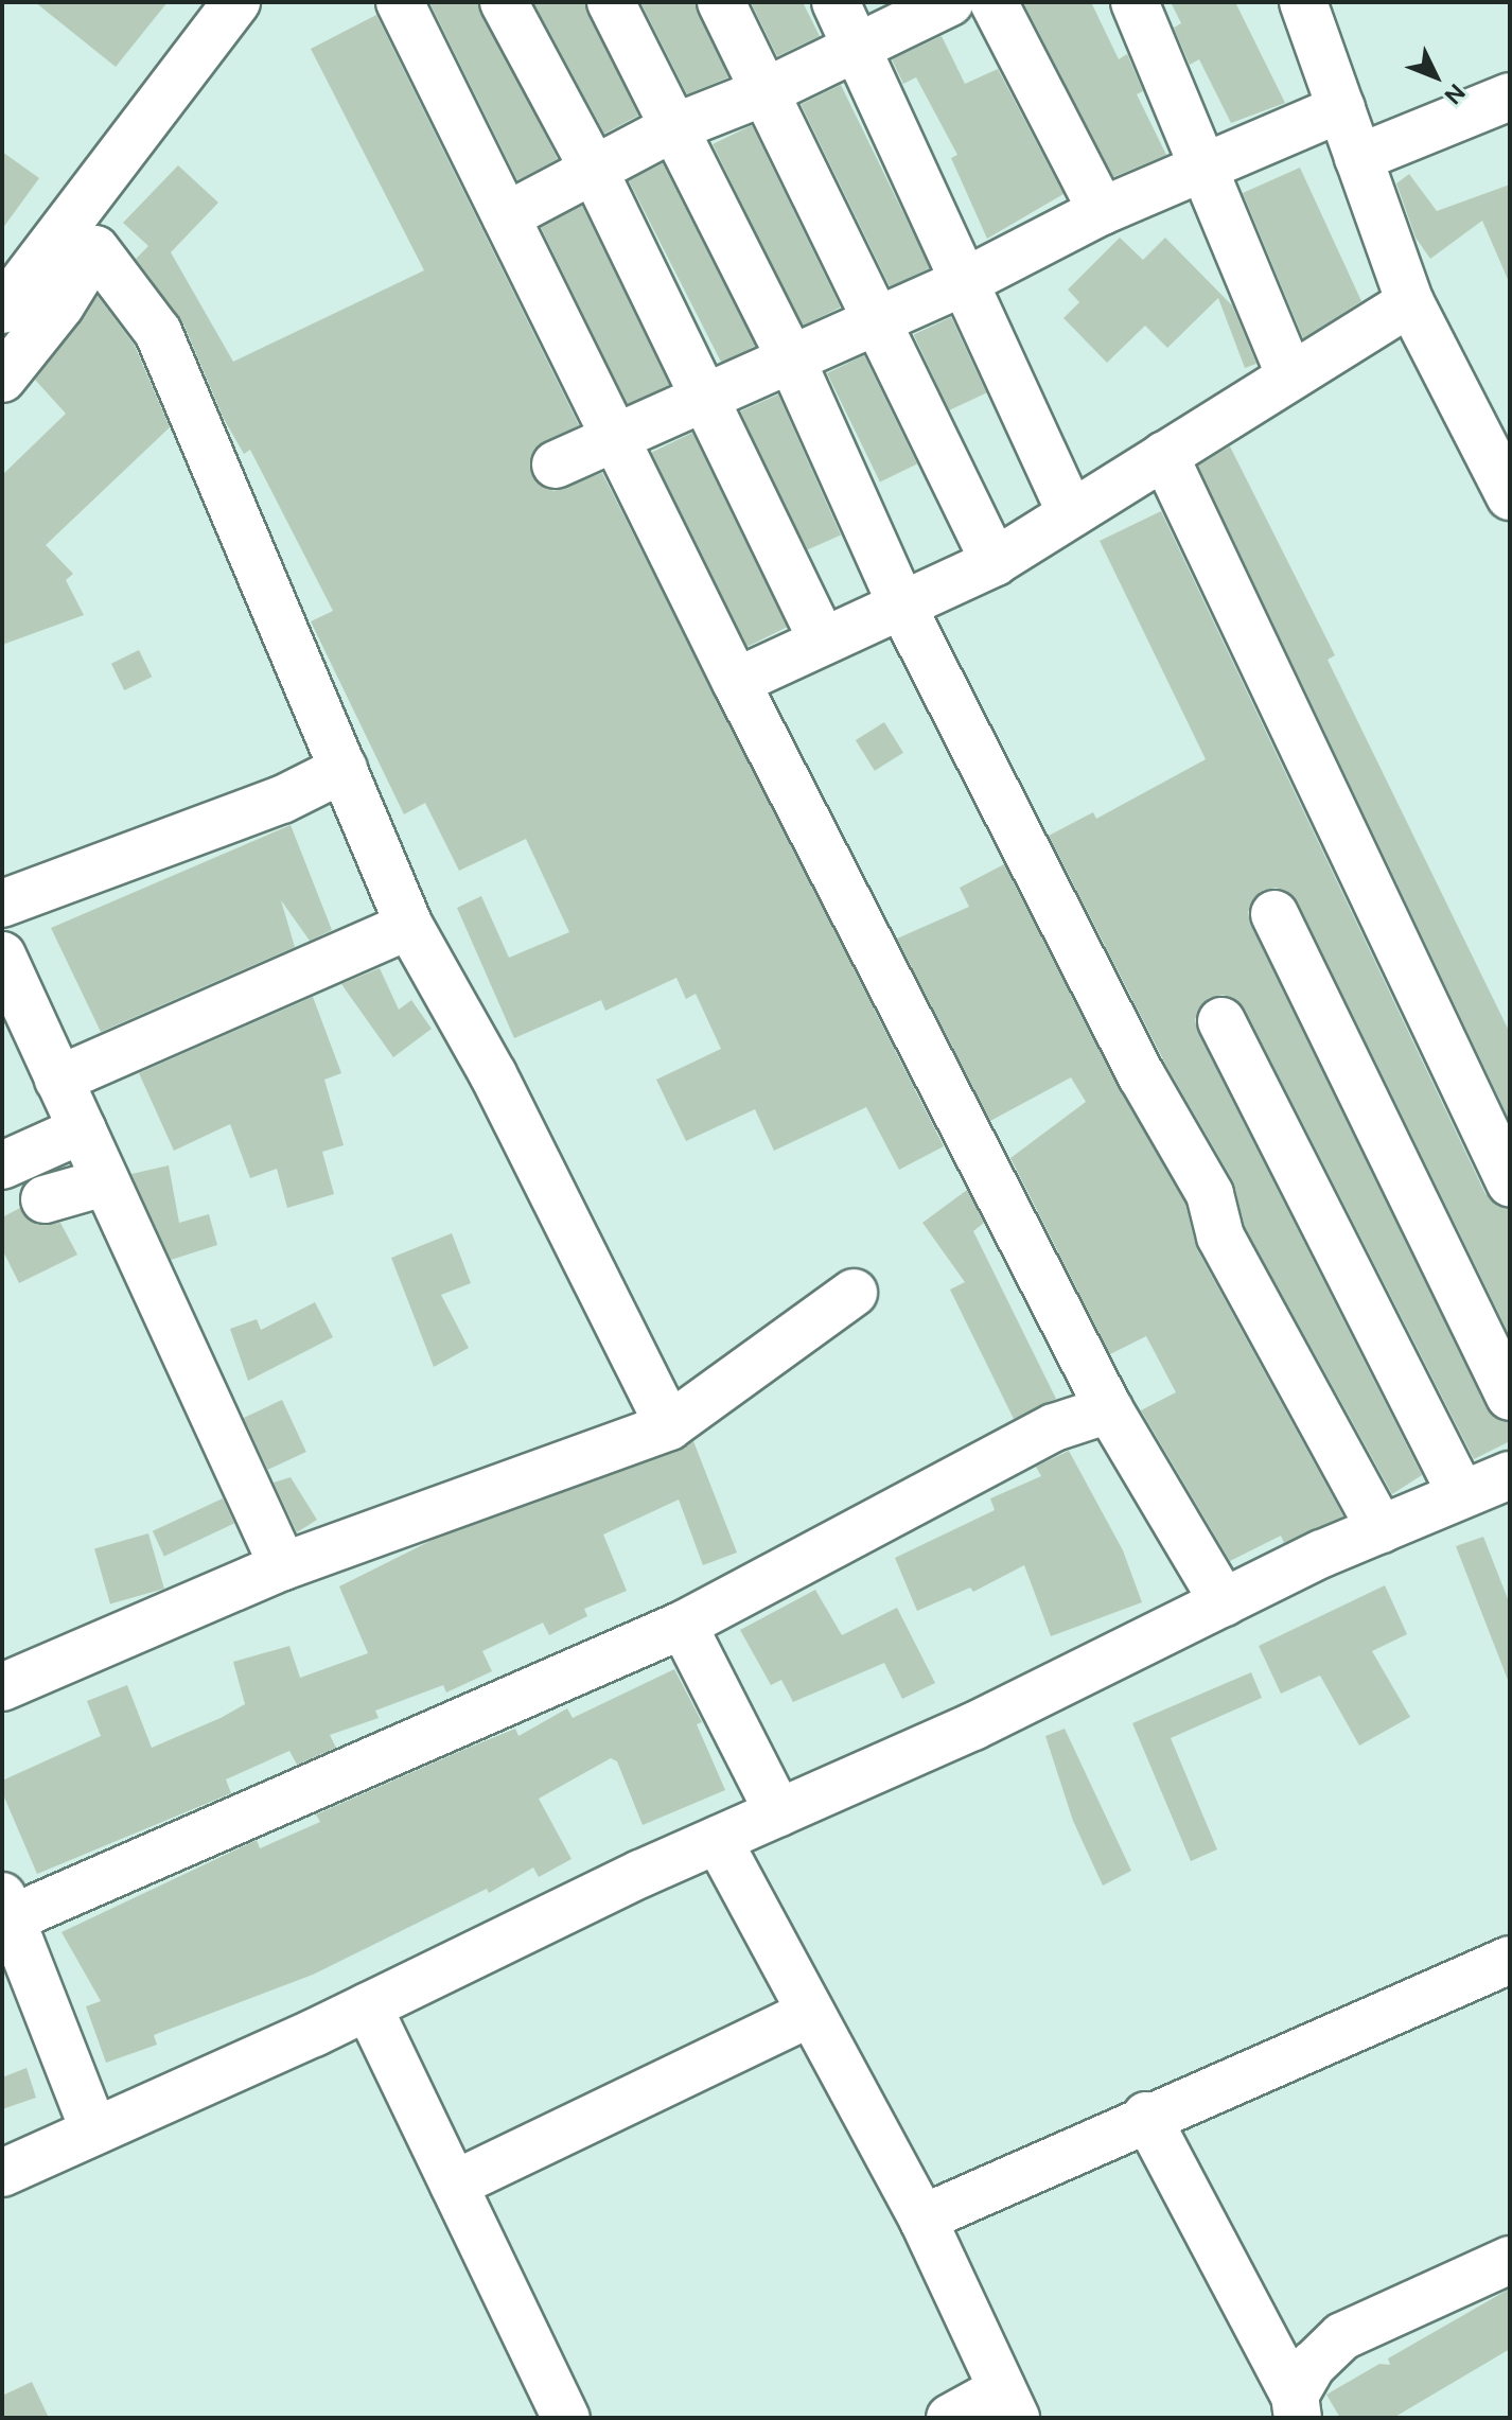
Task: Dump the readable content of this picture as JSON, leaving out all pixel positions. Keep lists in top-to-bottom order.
{
  "north": "bottom right"
}
